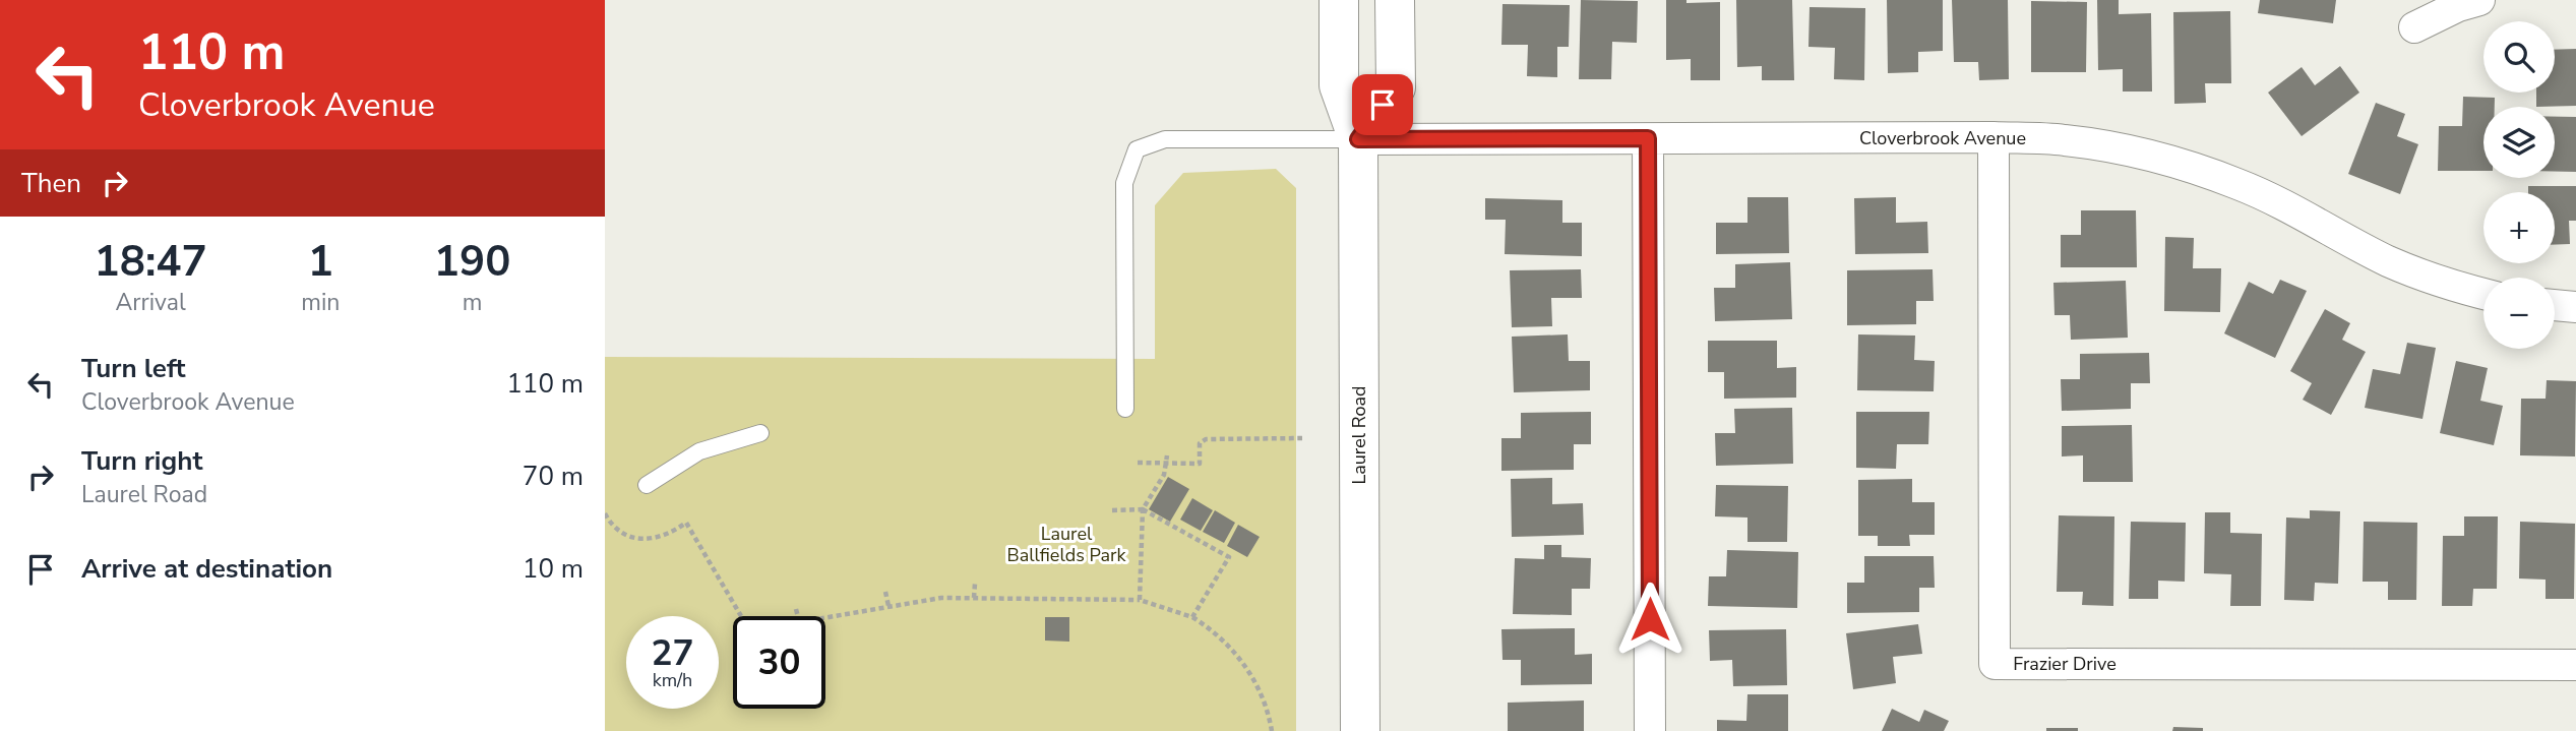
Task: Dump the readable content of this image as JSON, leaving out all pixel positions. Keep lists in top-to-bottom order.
{
  "streets": {
    "main road": ["Laurel Road"],
    "street": ["Cloverbrook Avenue", "Frazier Drive"]
  },
  "crossings": [
    ["Cloverbrook Avenue", "Laurel Road"],
    ["Cloverbrook Avenue", "Frazier Drive"]
  ],
  "parks": ["Laurel Ballfields Park"],
  "page": {
    "turn": ["110 m", "Cloverbrook Avenue"],
    "map_buttons": ["+", "−"],
    "then": "Then",
    "eta": [
      "18:47",
      "Arrival",
      "1",
      "min",
      "190",
      "m"
    ],
    "list": [
      {
        "name": "Turn left",
        "note": "Cloverbrook Avenue",
        "value": "110 m"
      },
      {
        "name": "Turn right",
        "note": "Laurel Road",
        "value": "70 m"
      },
      {
        "name": "Arrive at destination",
        "value": "10 m"
      }
    ],
    "speed": "27 km/h",
    "limit": "30"
  }
}
